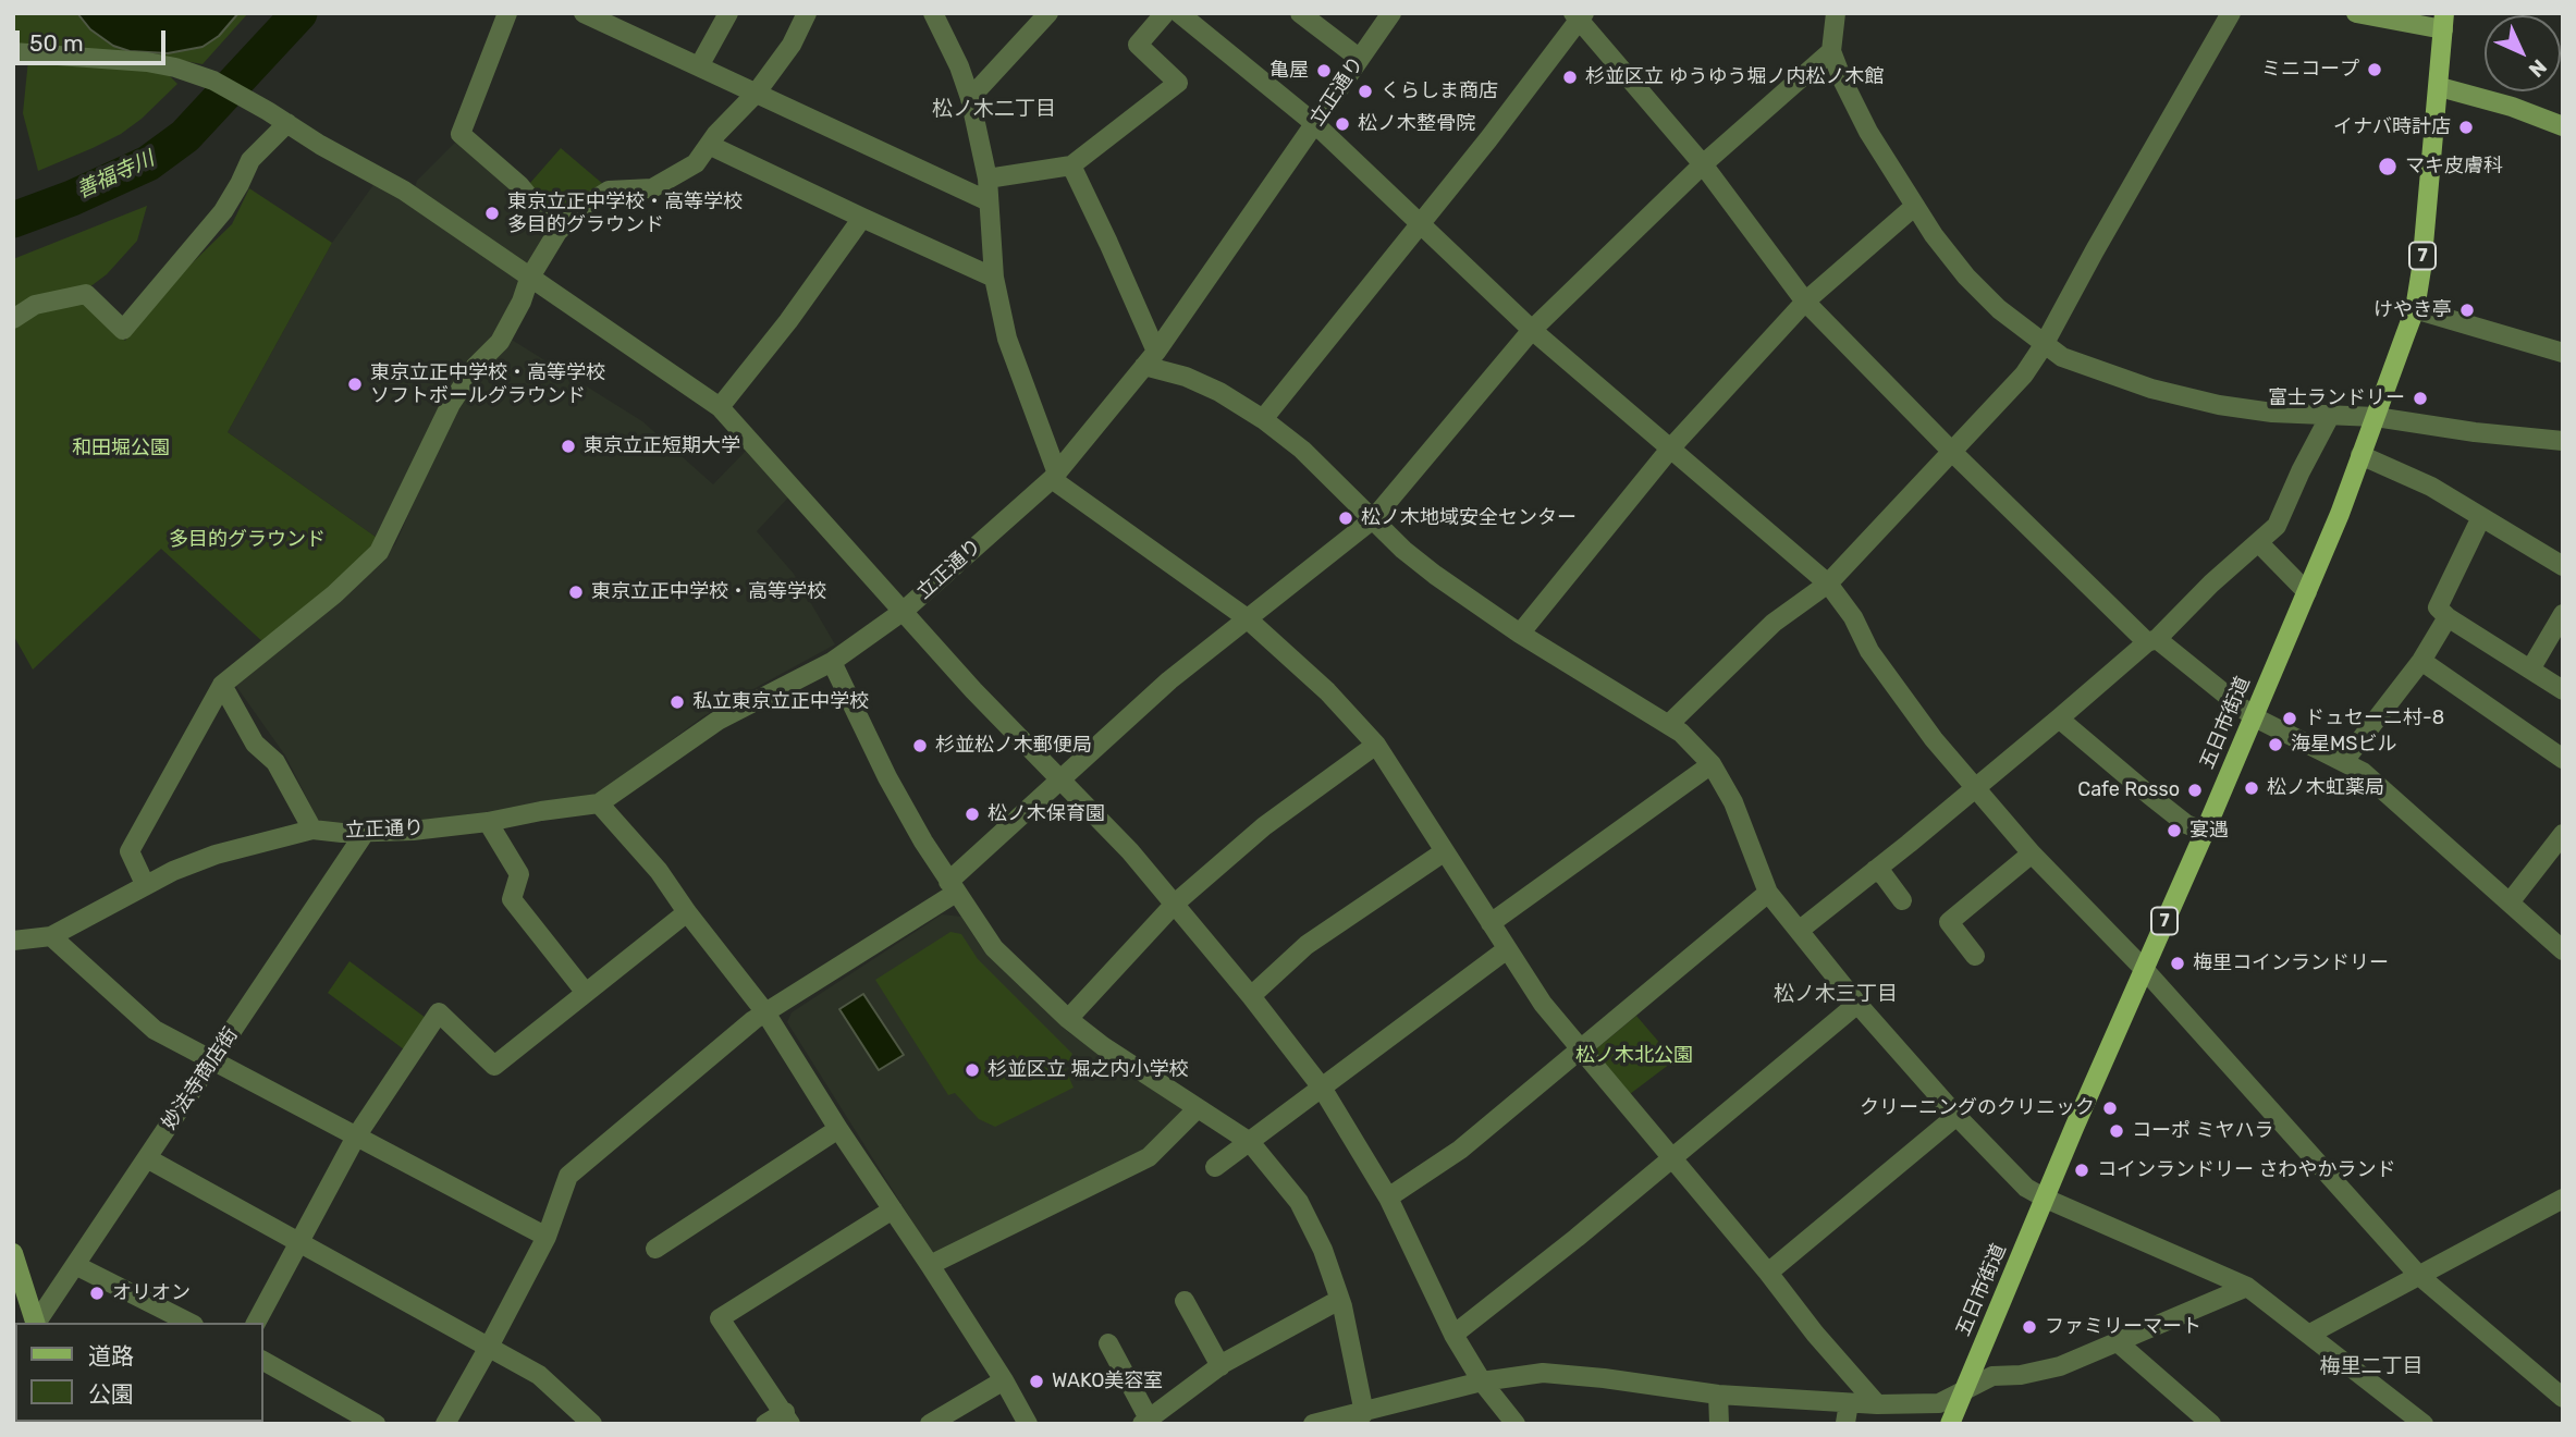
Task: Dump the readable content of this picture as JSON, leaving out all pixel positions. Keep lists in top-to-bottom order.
{
  "streets": {
    "main road": ["7", "五日市街道"],
    "street": ["立正通り", "妙法寺商店街"]
  },
  "crossings": [
    ["立正通り", "妙法寺商店街"]
  ],
  "districts": ["松ノ木二丁目", "松ノ木三丁目", "梅里二丁目"],
  "water": ["善福寺川"],
  "parks": ["和田堀公園", "多目的グラウンド", "松ノ木北公園"],
  "places": [
    "ミニコープ",
    "亀屋",
    "杉並区立 ゆうゆう堀ノ内松ノ木館",
    "くらしま商店",
    "松ノ木整骨院",
    "イナバ時計店",
    "マキ皮膚科",
    "東京立正中学校・高等学校 多目的グラウンド",
    "けやき亭",
    "東京立正中学校・高等学校 ソフトボールグラウンド",
    "富士ランドリー",
    "東京立正短期大学",
    "松ノ木地域安全センター",
    "東京立正中学校・高等学校",
    "私立東京立正中学校",
    "ドュセーニ村-8",
    "海星MSビル",
    "杉並松ノ木郵便局",
    "松ノ木虹薬局",
    "Cafe Rosso",
    "松ノ木保育園",
    "宴遇",
    "梅里コインランドリー",
    "杉並区立 堀之内小学校",
    "クリーニングのクリニック",
    "コーポ ミヤハラ",
    "コインランドリー さわやかランド",
    "オリオン",
    "ファミリーマート",
    "WAKO美容室"
  ],
  "legend": ["道路", "公園"],
  "scale_bar": "50 m",
  "north": "bottom right"
}
